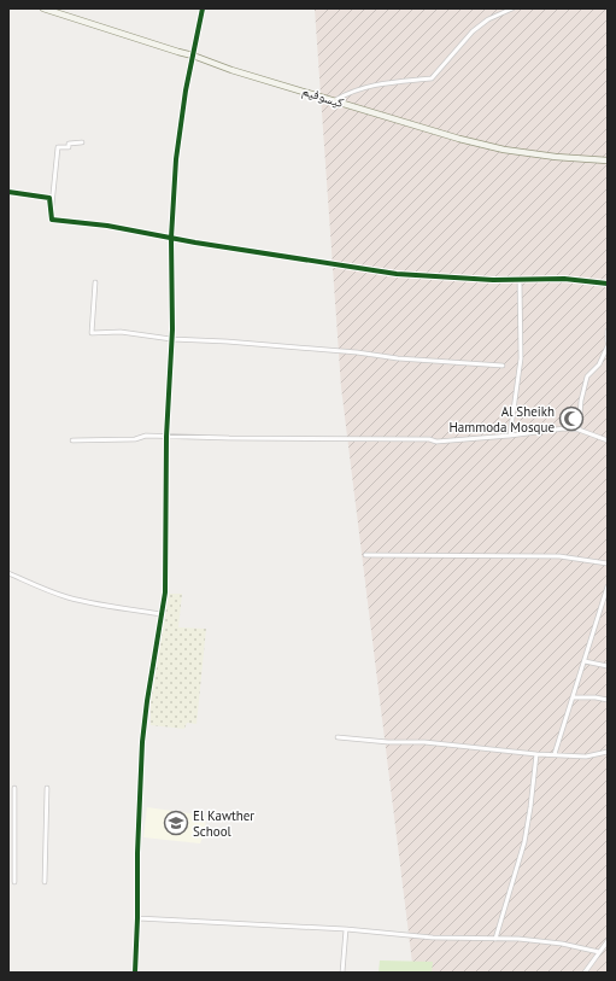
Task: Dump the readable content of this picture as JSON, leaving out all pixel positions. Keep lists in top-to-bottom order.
{
  "streets": {
    "street": ["كيسوفيم"]
  },
  "places": {
    "mosque": ["Al Sheikh Hammoda Mosque"],
    "school or university": ["El Kawther School"]
  }
}
